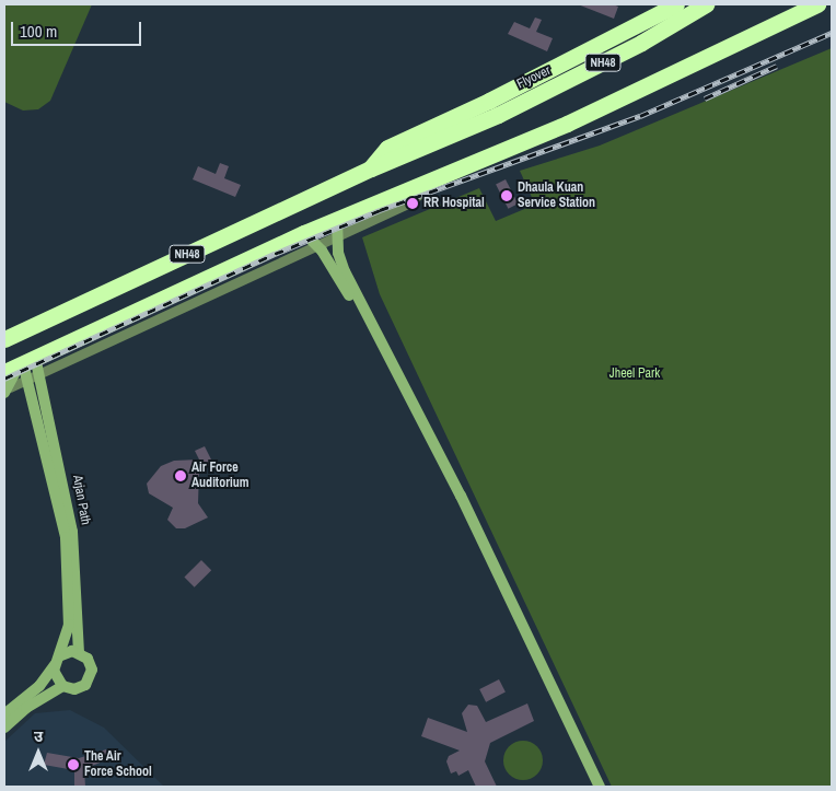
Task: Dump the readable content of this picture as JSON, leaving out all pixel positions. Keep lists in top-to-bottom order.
{
  "streets": {
    "highway": ["NH48", "Flyover"],
    "main road": ["Arjan Path"]
  },
  "crossings": [
    ["NH48", "Flyover"],
    ["NH48", "Arjan Path"]
  ],
  "parks": ["Jheel Park"],
  "places": [
    "Dhaula Kuan Service Station",
    "RR Hospital",
    "Air Force Auditorium",
    "The Air Force School"
  ],
  "scale_bar": "100 m",
  "north": "top"
}
